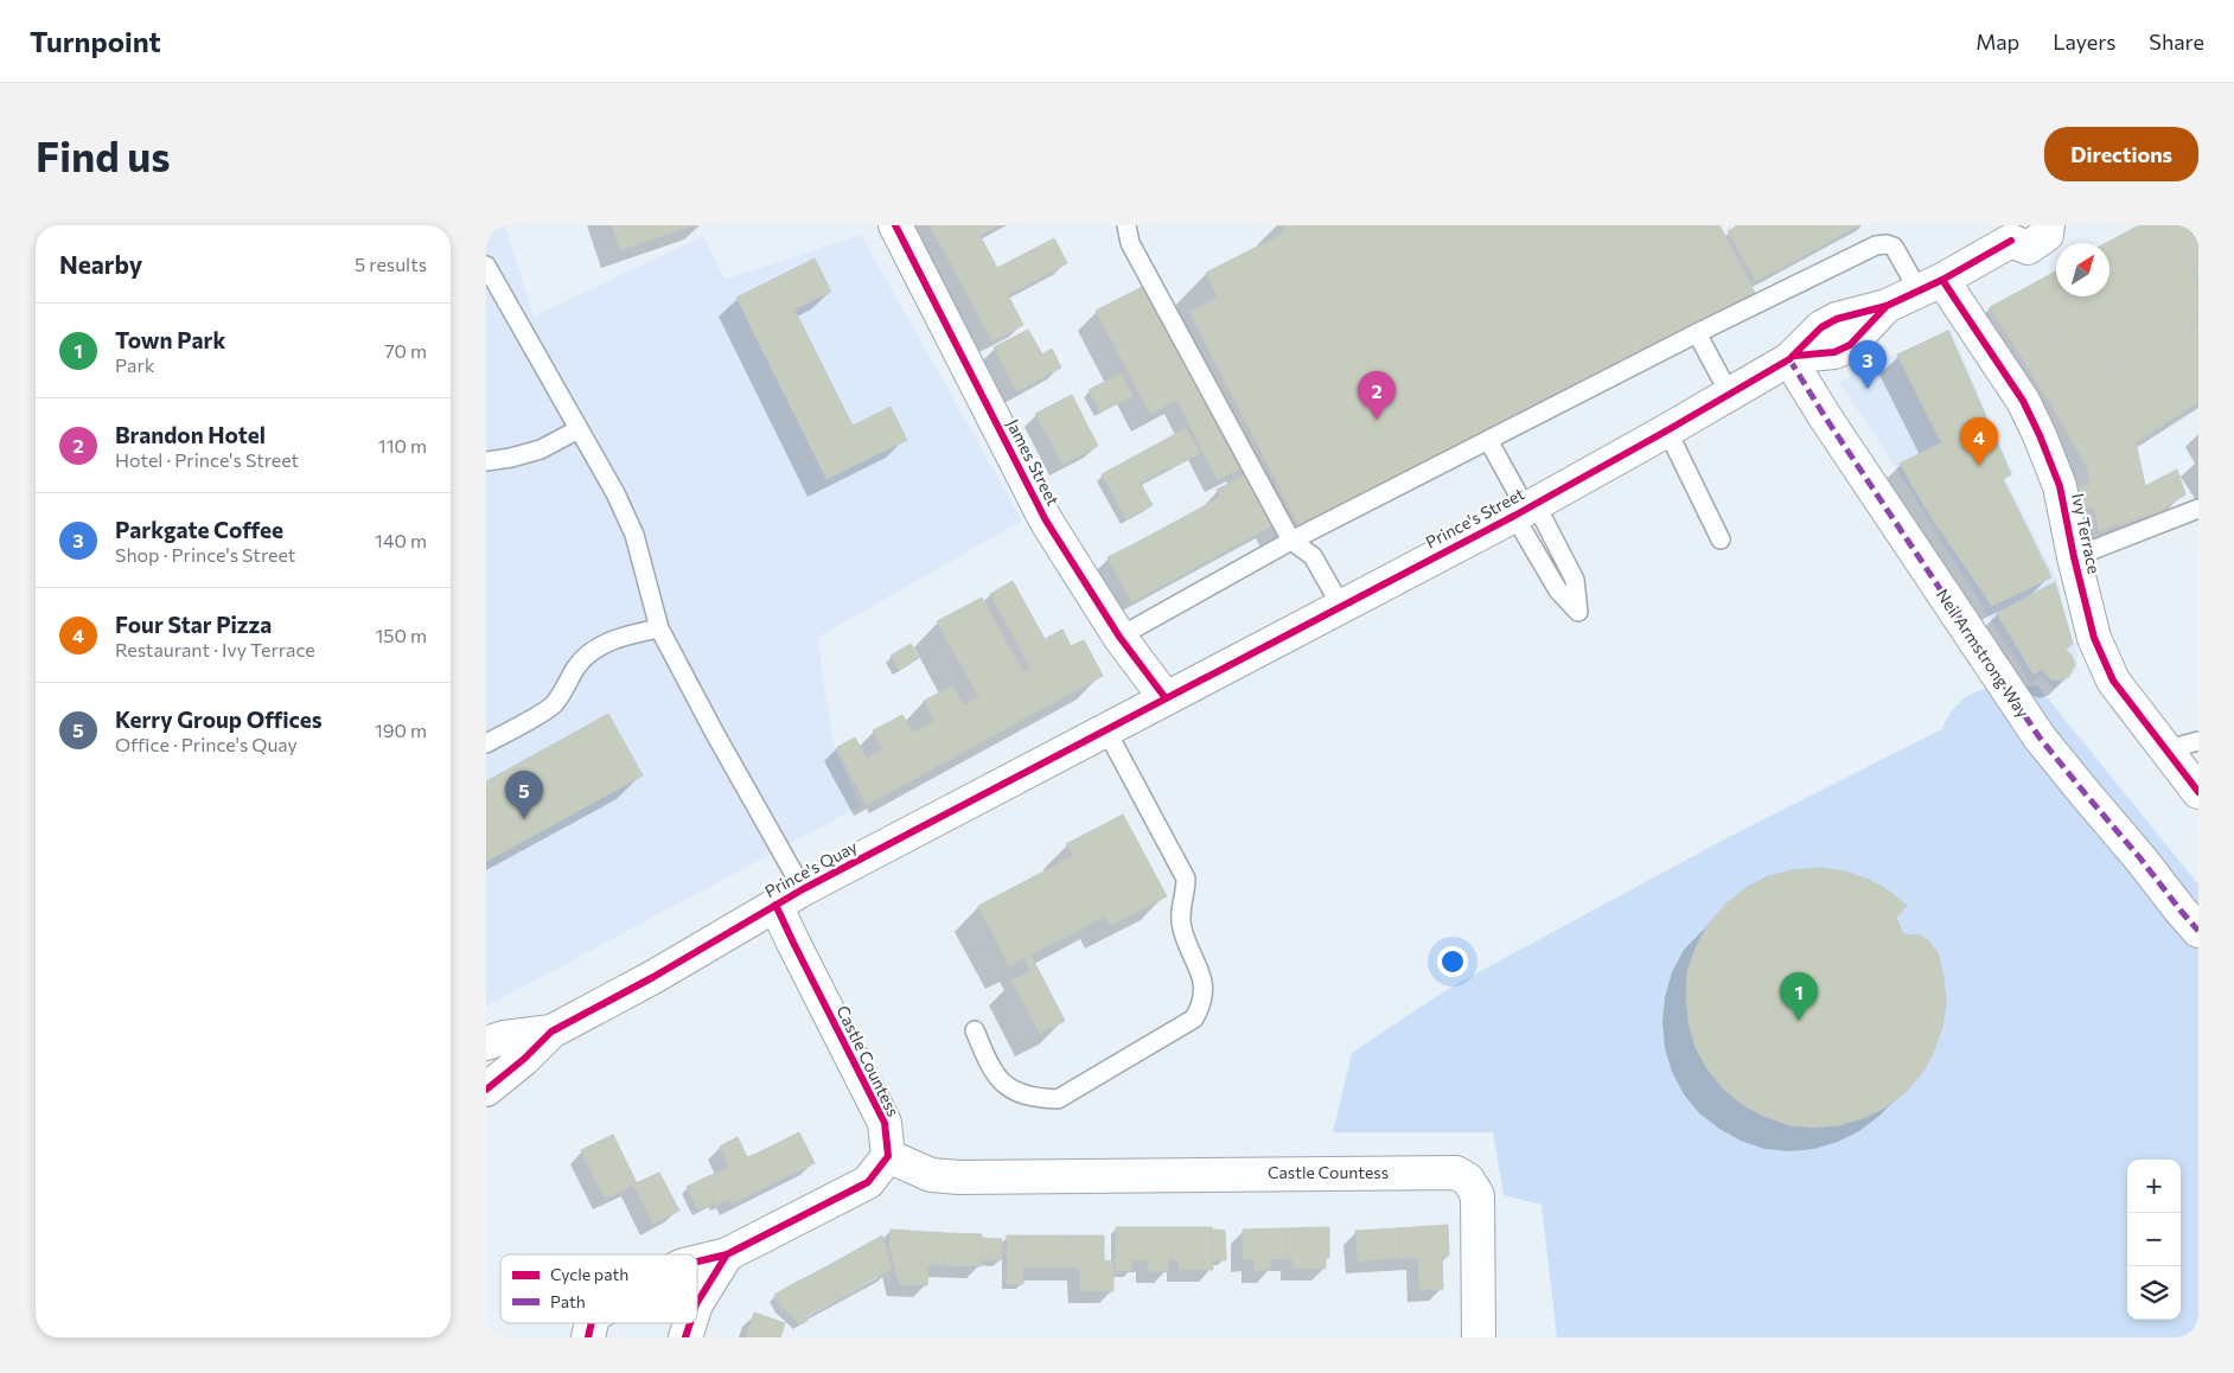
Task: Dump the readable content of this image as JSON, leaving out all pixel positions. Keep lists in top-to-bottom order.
{
  "streets": {
    "street": [
      "James Street",
      "Prince's Street",
      "Ivy Terrace",
      "Neil Armstrong Way",
      "Prince's Quay",
      "Castle Countess"
    ]
  },
  "crossings": [
    ["James Street", "Prince's Street"],
    ["James Street", "Prince's Quay"],
    ["Prince's Street", "Ivy Terrace"],
    ["Prince's Street", "Neil Armstrong Way"],
    ["Prince's Street", "Prince's Quay"],
    ["Prince's Quay", "Castle Countess"]
  ],
  "legend": ["Cycle path", "Path"],
  "north": "top right",
  "page": {
    "header": "Turnpoint",
    "nav": ["Map", "Layers", "Share"],
    "buttons": "Directions",
    "title": "Find us",
    "heading": ["Nearby", "5 results"],
    "list": [
      {
        "mark": "1",
        "name": "Town Park",
        "note": "Park",
        "value": "70 m"
      },
      {
        "mark": "2",
        "name": "Brandon Hotel",
        "note": "Hotel · Prince's Street",
        "value": "110 m"
      },
      {
        "mark": "3",
        "name": "Parkgate Coffee",
        "note": "Shop · Prince's Street",
        "value": "140 m"
      },
      {
        "mark": "4",
        "name": "Four Star Pizza",
        "note": "Restaurant · Ivy Terrace",
        "value": "150 m"
      },
      {
        "mark": "5",
        "name": "Kerry Group Offices",
        "note": "Office · Prince's Quay",
        "value": "190 m"
      }
    ],
    "pins": [
      "3",
      "2",
      "4",
      "5",
      "1"
    ],
    "map_buttons": ["+", "−"]
  }
}
